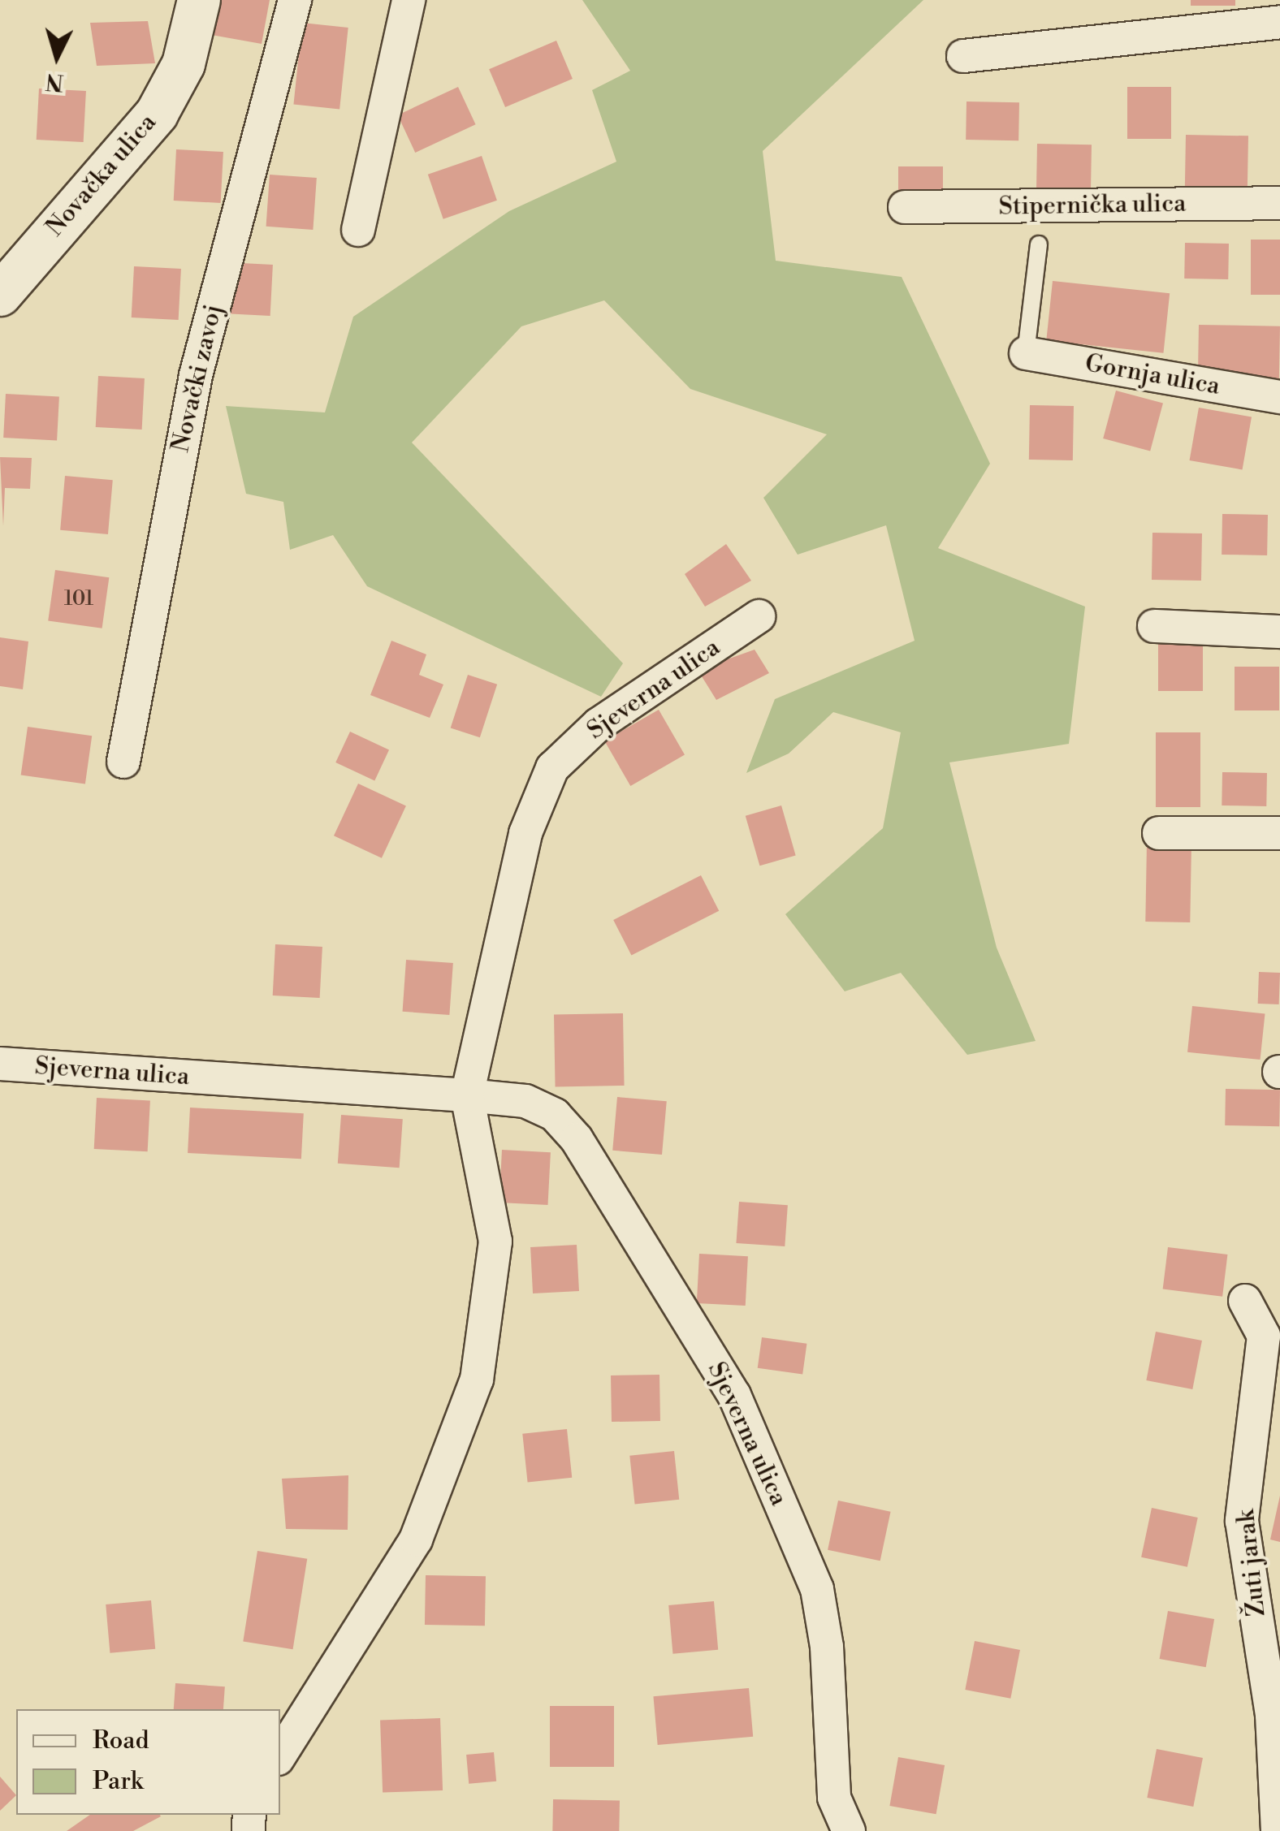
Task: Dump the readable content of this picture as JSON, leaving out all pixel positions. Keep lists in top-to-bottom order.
{
  "streets": {
    "street": [
      "Novačka ulica",
      "Stipernička ulica",
      "Gornja ulica",
      "Novački zavoj",
      "Sjeverna ulica",
      "Žuti jarak"
    ]
  },
  "house_numbers": ["101"],
  "legend": ["Road", "Park"],
  "north": "bottom"
}
